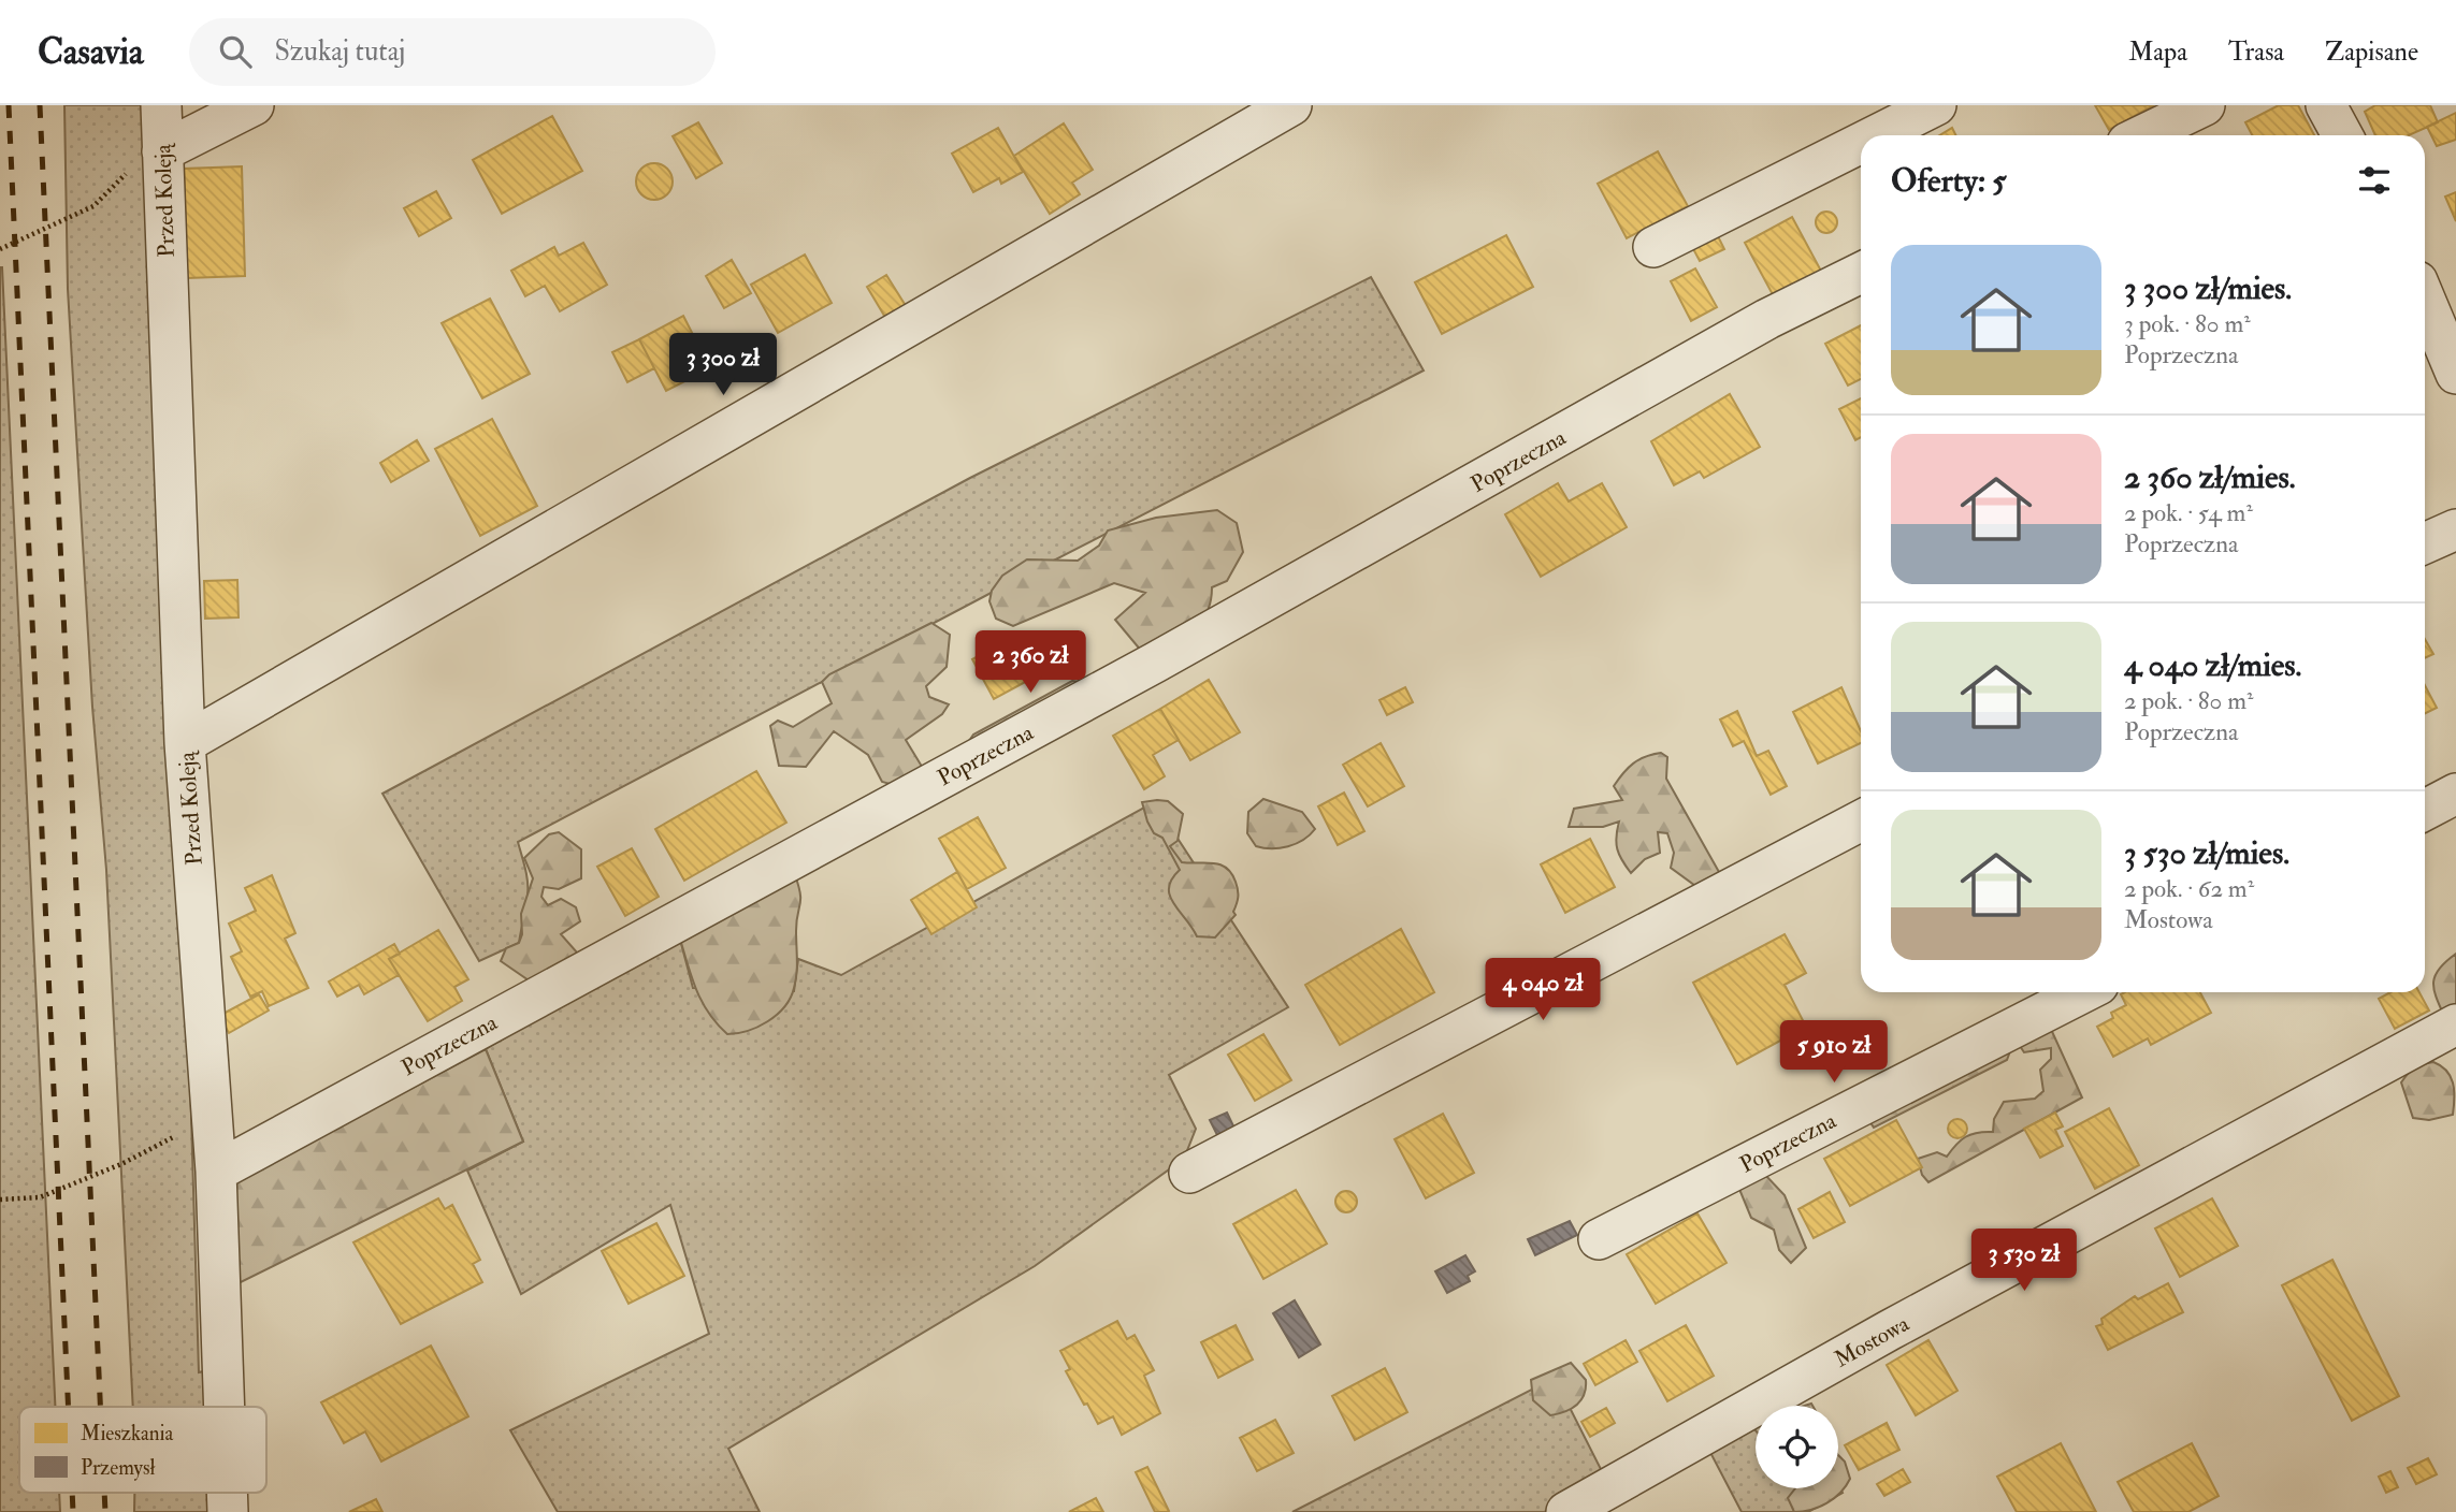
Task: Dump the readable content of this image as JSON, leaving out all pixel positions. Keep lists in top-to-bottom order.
{
  "streets": {
    "street": ["Przed Koleją", "Poprzeczna", "Mostowa"]
  },
  "crossings": [
    ["Przed Koleją", "Poprzeczna"]
  ],
  "legend": ["Mieszkania", "Przemysł"],
  "page": {
    "header": "Casavia",
    "search": "Szukaj tutaj",
    "nav": ["Mapa", "Trasa", "Zapisane"],
    "heading": "Oferty: 5",
    "list": [
      {
        "name": "3 300 zł/mies.",
        "note": "3 pok. · 80 m² · Poprzeczna"
      },
      {
        "name": "2 360 zł/mies.",
        "note": "2 pok. · 54 m² · Poprzeczna"
      },
      {
        "name": "4 040 zł/mies.",
        "note": "2 pok. · 80 m² · Poprzeczna"
      },
      {
        "name": "3 530 zł/mies.",
        "note": "2 pok. · 62 m² · Mostowa"
      }
    ],
    "price": [
      "3 300 zł",
      "2 360 zł",
      "4 040 zł",
      "5 910 zł",
      "3 530 zł"
    ]
  }
}
